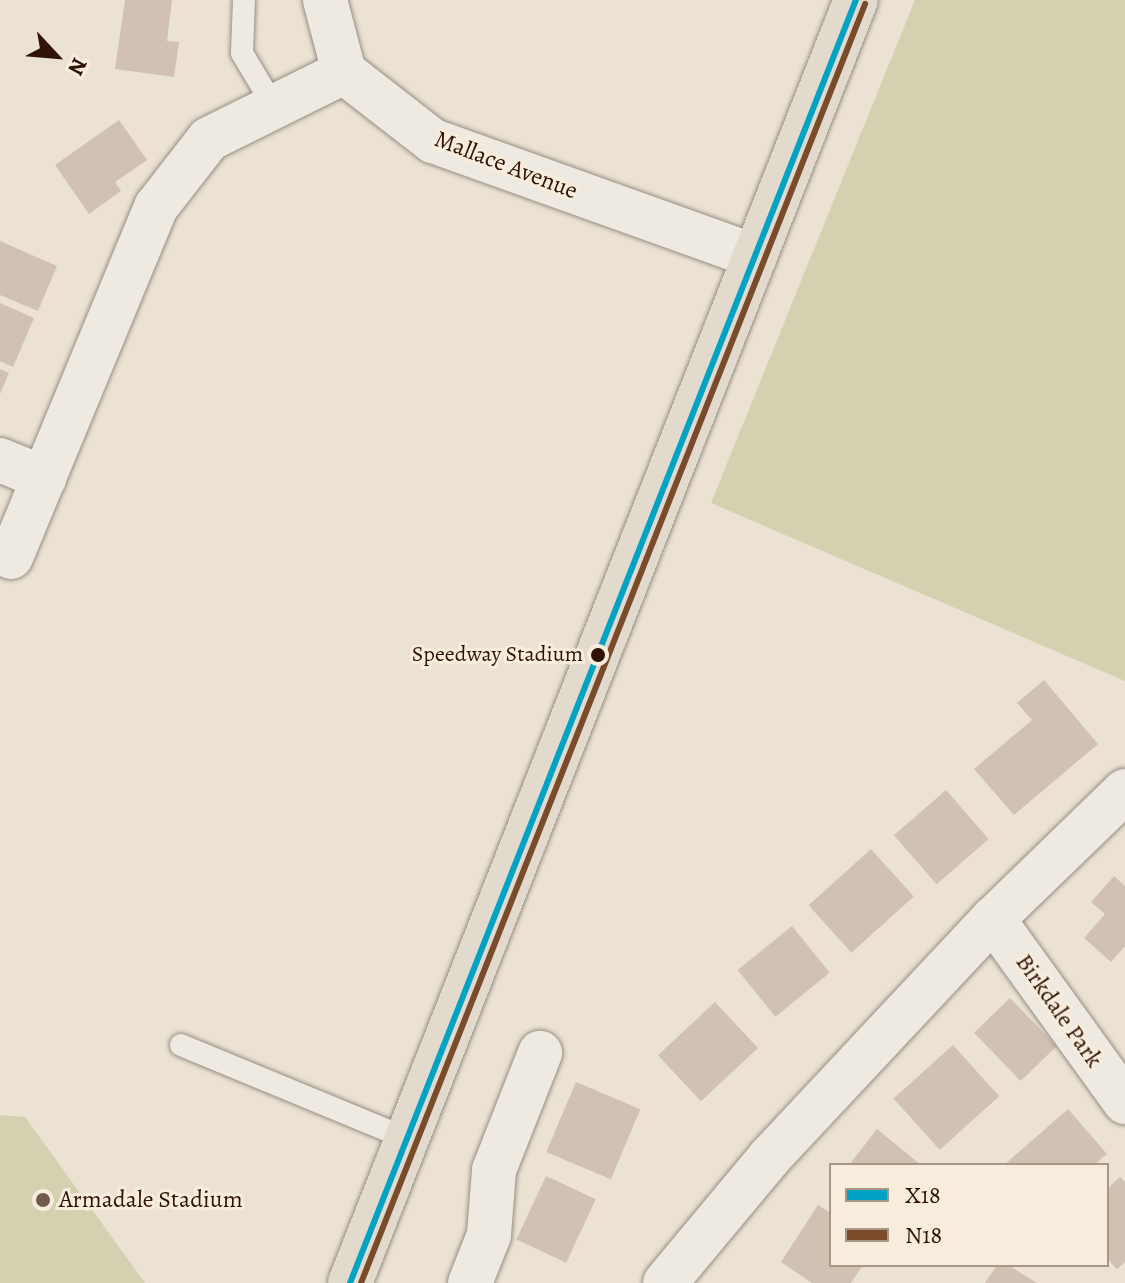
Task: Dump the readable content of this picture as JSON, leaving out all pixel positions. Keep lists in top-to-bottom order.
{
  "streets": {
    "street": ["Mallace Avenue", "Birkdale Park"]
  },
  "places": ["Speedway Stadium", "Armadale Stadium"],
  "lines": ["transit line X18", "transit line N18"],
  "legend": ["X18", "N18"],
  "north": "bottom right"
}
